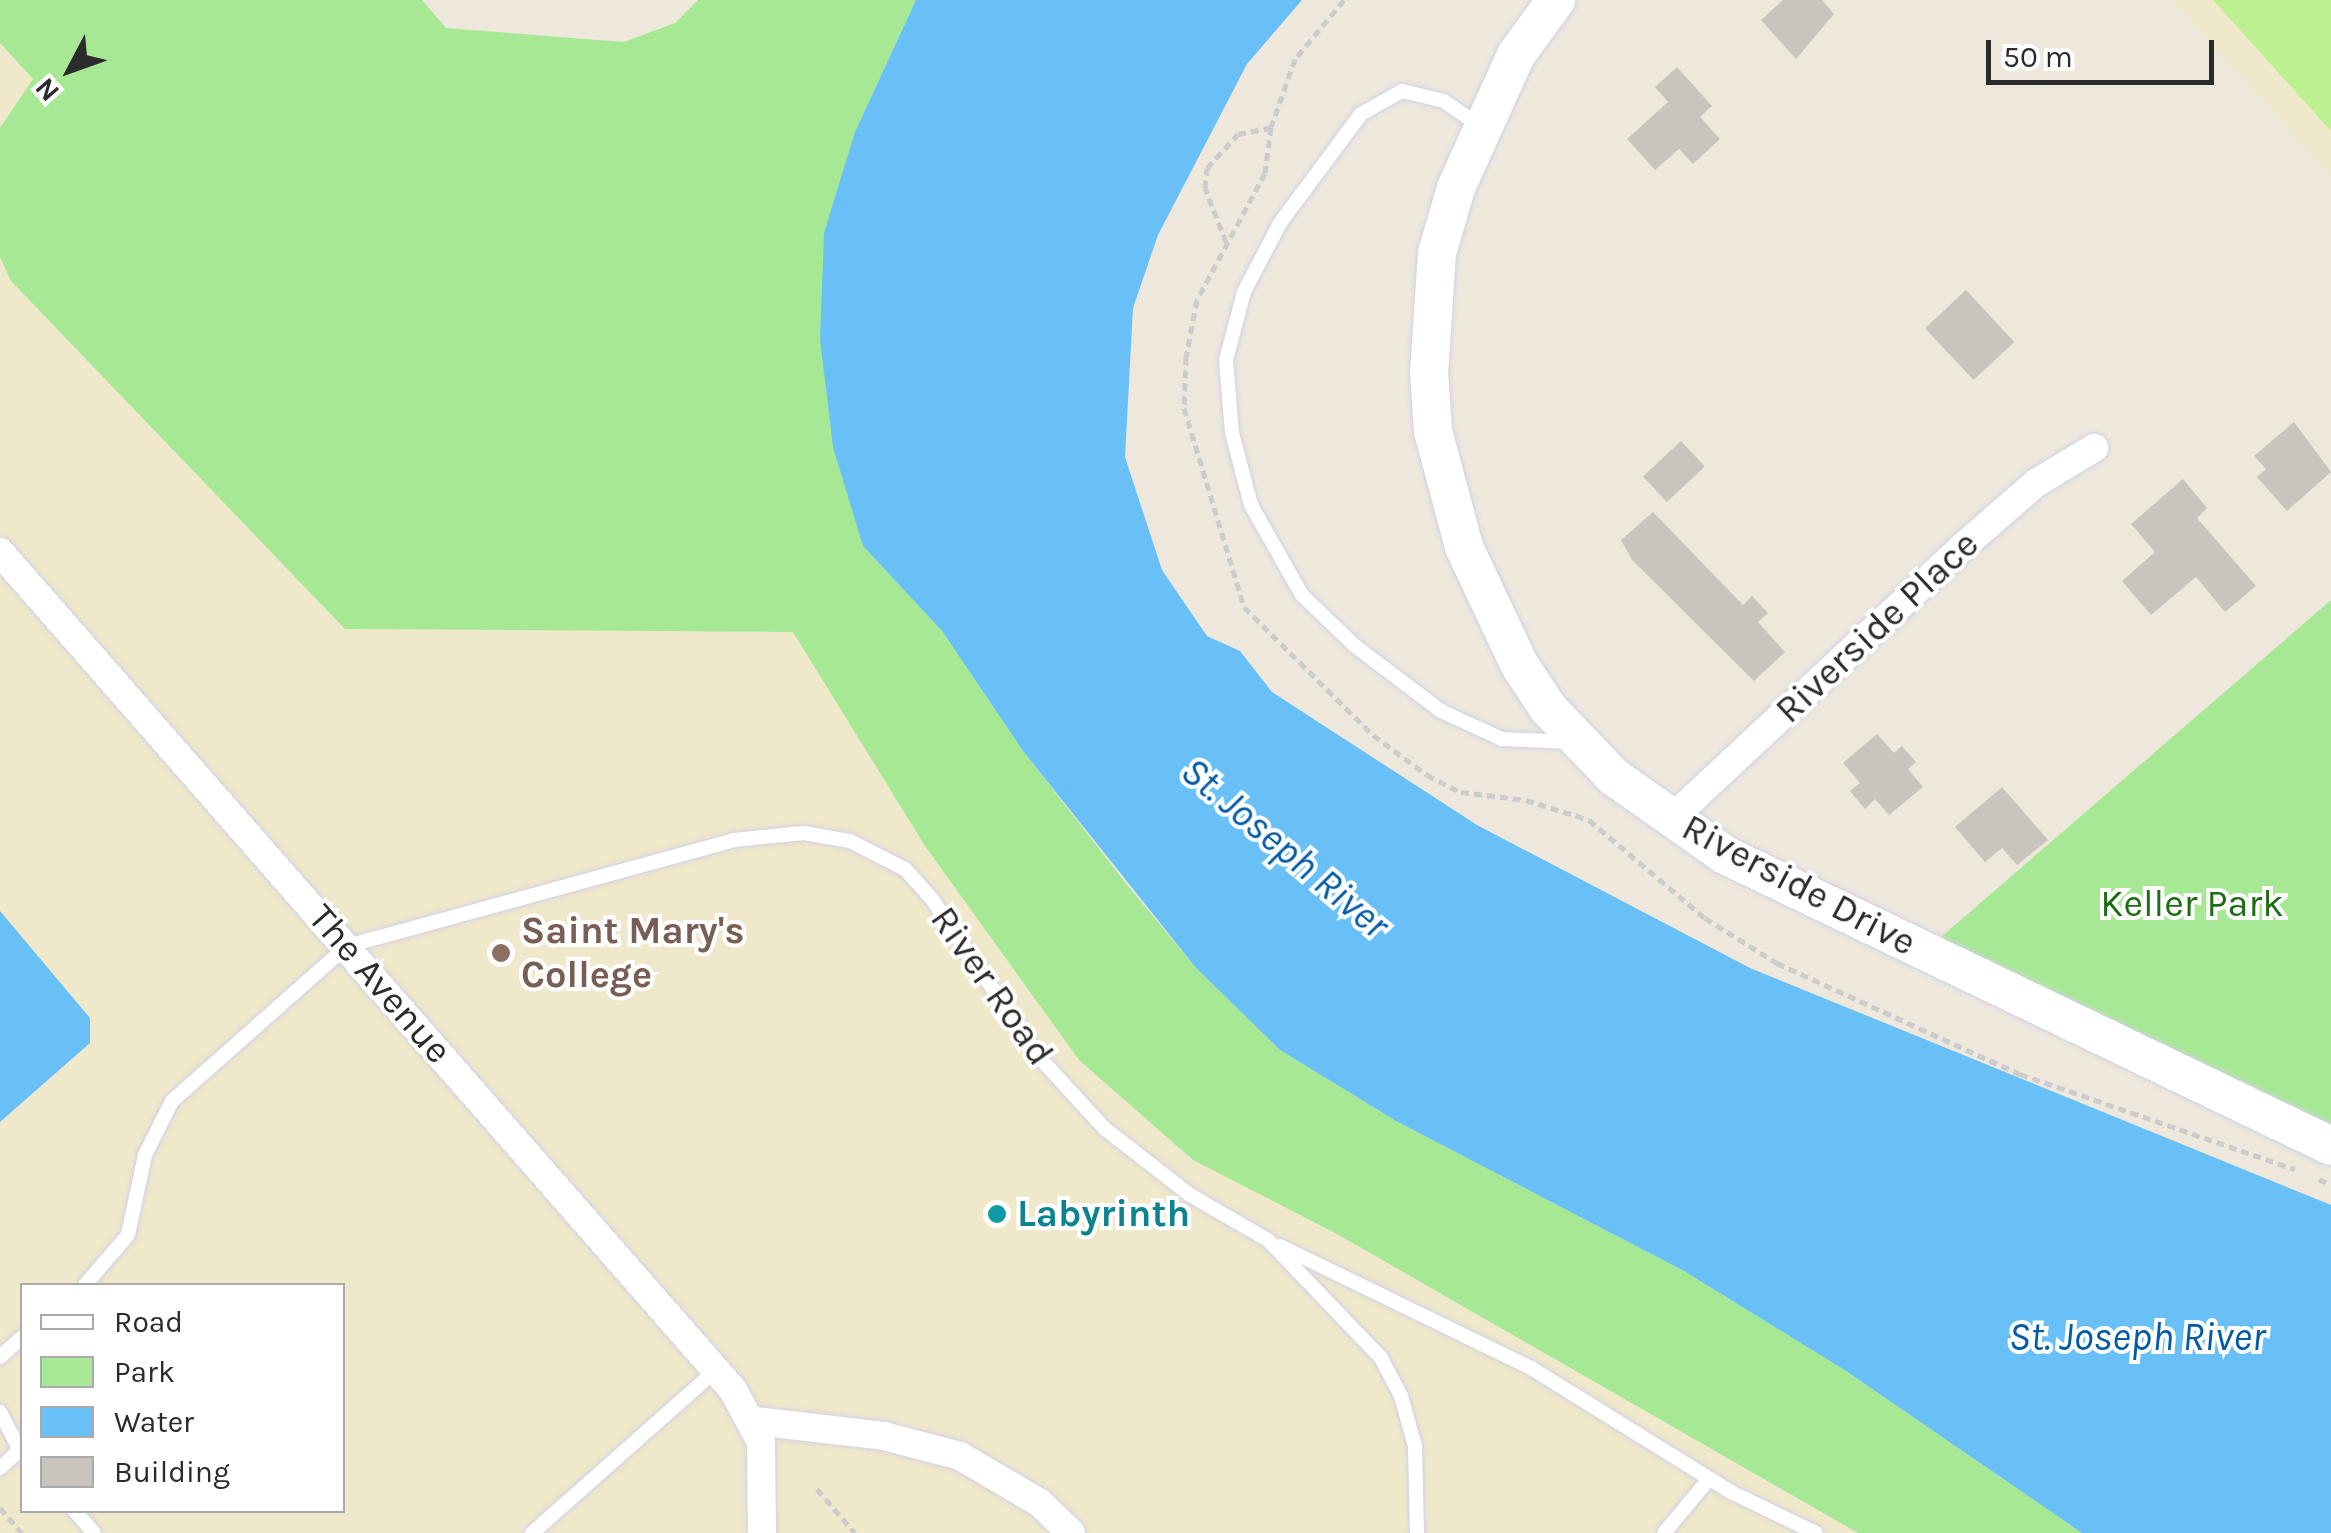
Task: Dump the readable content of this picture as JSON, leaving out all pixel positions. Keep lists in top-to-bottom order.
{
  "streets": {
    "street": ["Riverside Place", "Riverside Drive", "The Avenue"],
    "lane": ["River Road"]
  },
  "crossings": [
    ["Riverside Place", "Riverside Drive"],
    ["The Avenue", "River Road"]
  ],
  "water": ["St. Joseph River"],
  "parks": ["Keller Park"],
  "places": ["Saint Mary's College", "Labyrinth"],
  "legend": [
    "Road",
    "Park",
    "Water",
    "Building"
  ],
  "scale_bar": "50 m",
  "north": "bottom left"
}
